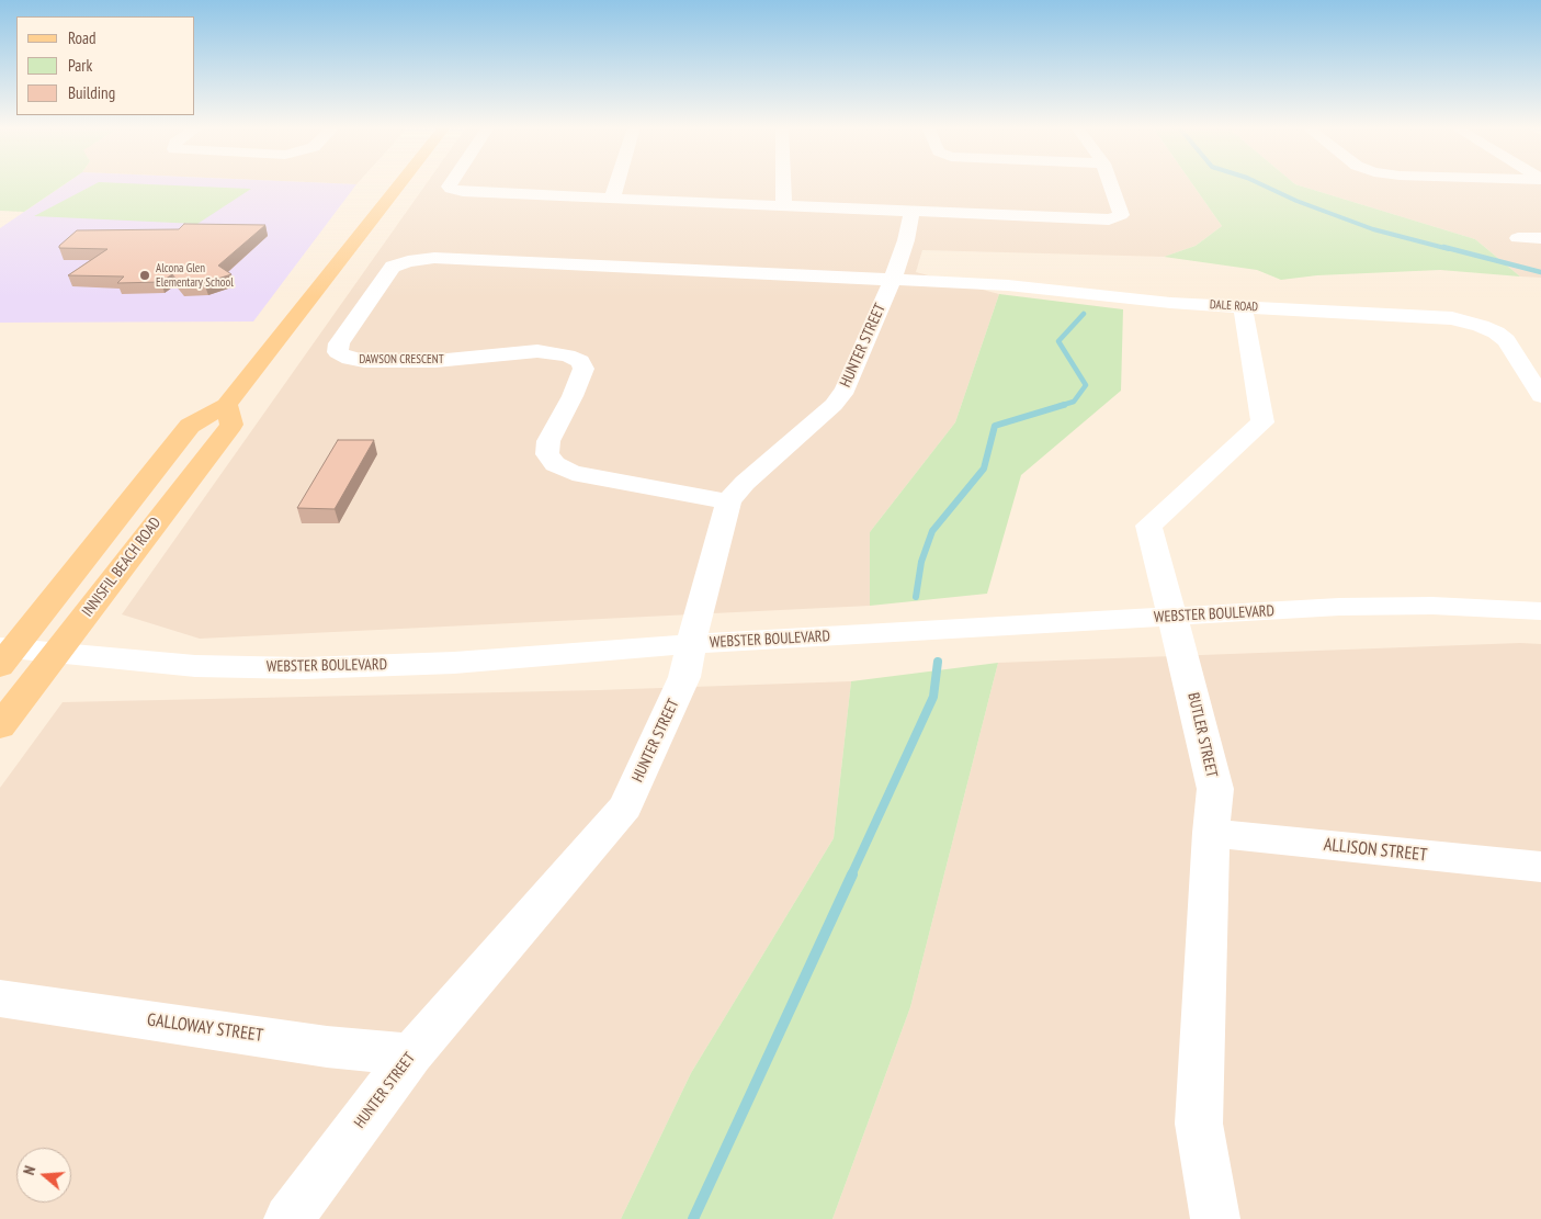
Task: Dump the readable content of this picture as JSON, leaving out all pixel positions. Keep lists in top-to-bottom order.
{
  "streets": {
    "main road": ["INNISFIL BEACH ROAD"],
    "street": [
      "DALE ROAD",
      "HUNTER STREET",
      "DAWSON CRESCENT",
      "WEBSTER BOULEVARD",
      "BUTLER STREET",
      "ALLISON STREET",
      "GALLOWAY STREET"
    ]
  },
  "crossings": [
    ["DALE ROAD", "HUNTER STREET"],
    ["DALE ROAD", "DAWSON CRESCENT"],
    ["DALE ROAD", "BUTLER STREET"],
    ["HUNTER STREET", "DAWSON CRESCENT"],
    ["HUNTER STREET", "WEBSTER BOULEVARD"],
    ["HUNTER STREET", "GALLOWAY STREET"],
    ["INNISFIL BEACH ROAD", "WEBSTER BOULEVARD"],
    ["WEBSTER BOULEVARD", "BUTLER STREET"],
    ["BUTLER STREET", "ALLISON STREET"]
  ],
  "places": ["Alcona Glen Elementary School"],
  "legend": ["Road", "Park", "Building"],
  "north": "left"
}
